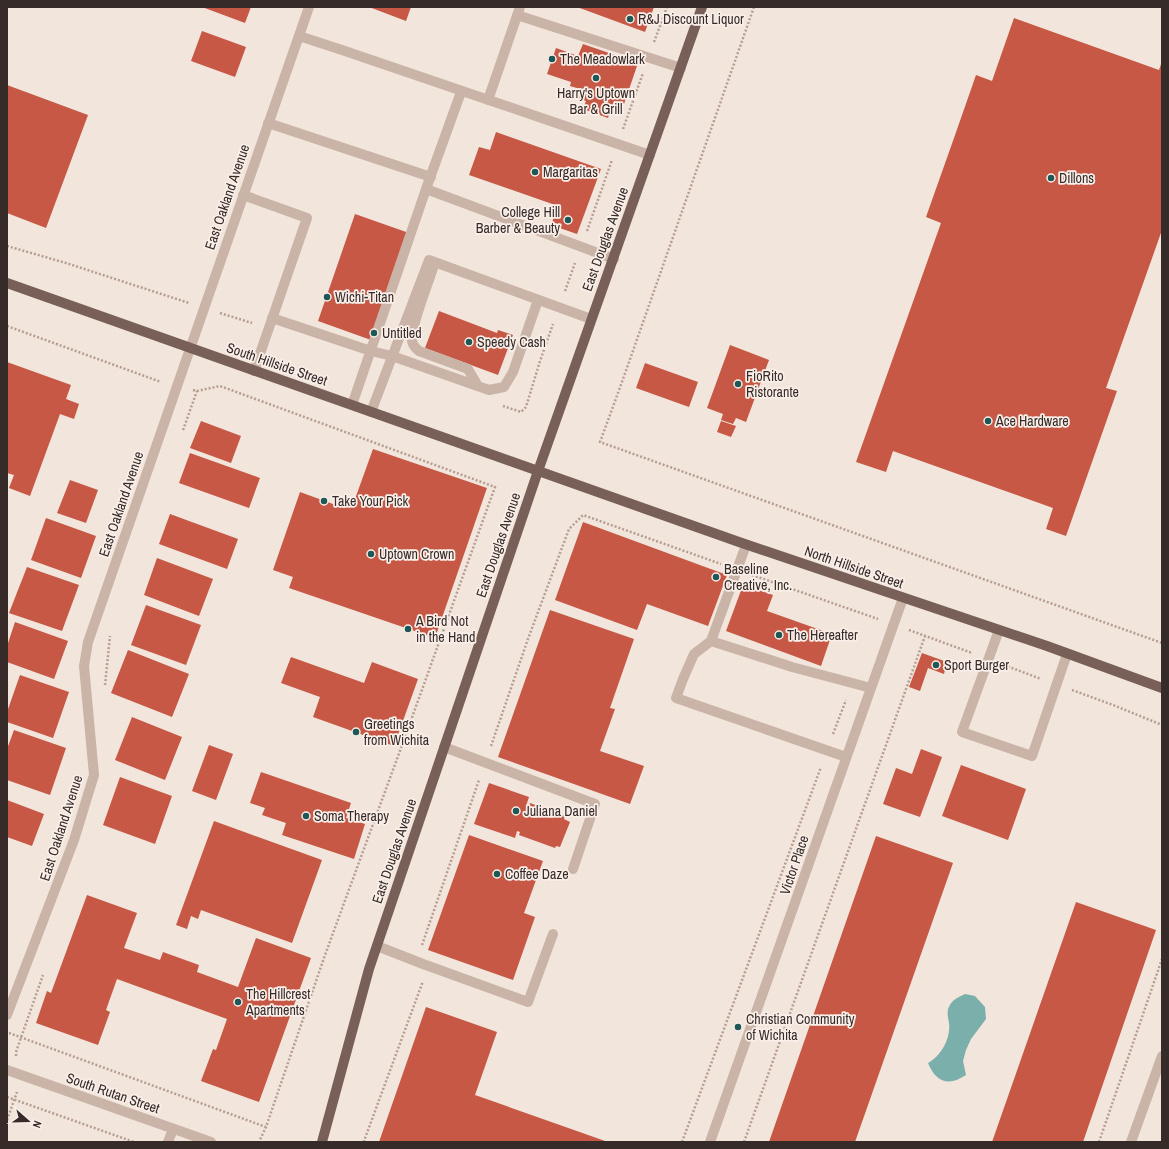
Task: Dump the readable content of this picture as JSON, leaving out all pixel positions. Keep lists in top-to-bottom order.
{
  "streets": {
    "main road": ["East Douglas Avenue", "South Hillside Street", "North Hillside Street"],
    "street": ["East Oakland Avenue", "Victor Place", "South Rutan Street"]
  },
  "crossings": [
    ["East Oakland Avenue", "South Hillside Street"],
    ["East Douglas Avenue", "South Hillside Street"],
    ["East Douglas Avenue", "North Hillside Street"],
    ["South Hillside Street", "North Hillside Street"],
    ["North Hillside Street", "Victor Place"]
  ],
  "places": [
    "R&J Discount Liquor",
    "The Meadowlark",
    "Harry's Uptown Bar & Grill",
    "Margaritas",
    "Dillons",
    "College Hill Barber & Beauty",
    "Wichi-Titan",
    "Untitled",
    "Speedy Cash",
    "FioRito Ristorante",
    "Ace Hardware",
    "Take Your Pick",
    "Uptown Crown",
    "Baseline Creative, Inc.",
    "A Bird Not in the Hand",
    "The Hereafter",
    "Sport Burger",
    "Greetings from Wichita",
    "Juliana Daniel",
    "Soma Therapy",
    "Coffee Daze",
    "The Hillcrest Apartments",
    "Christian Community of Wichita"
  ],
  "north": "right"
}
